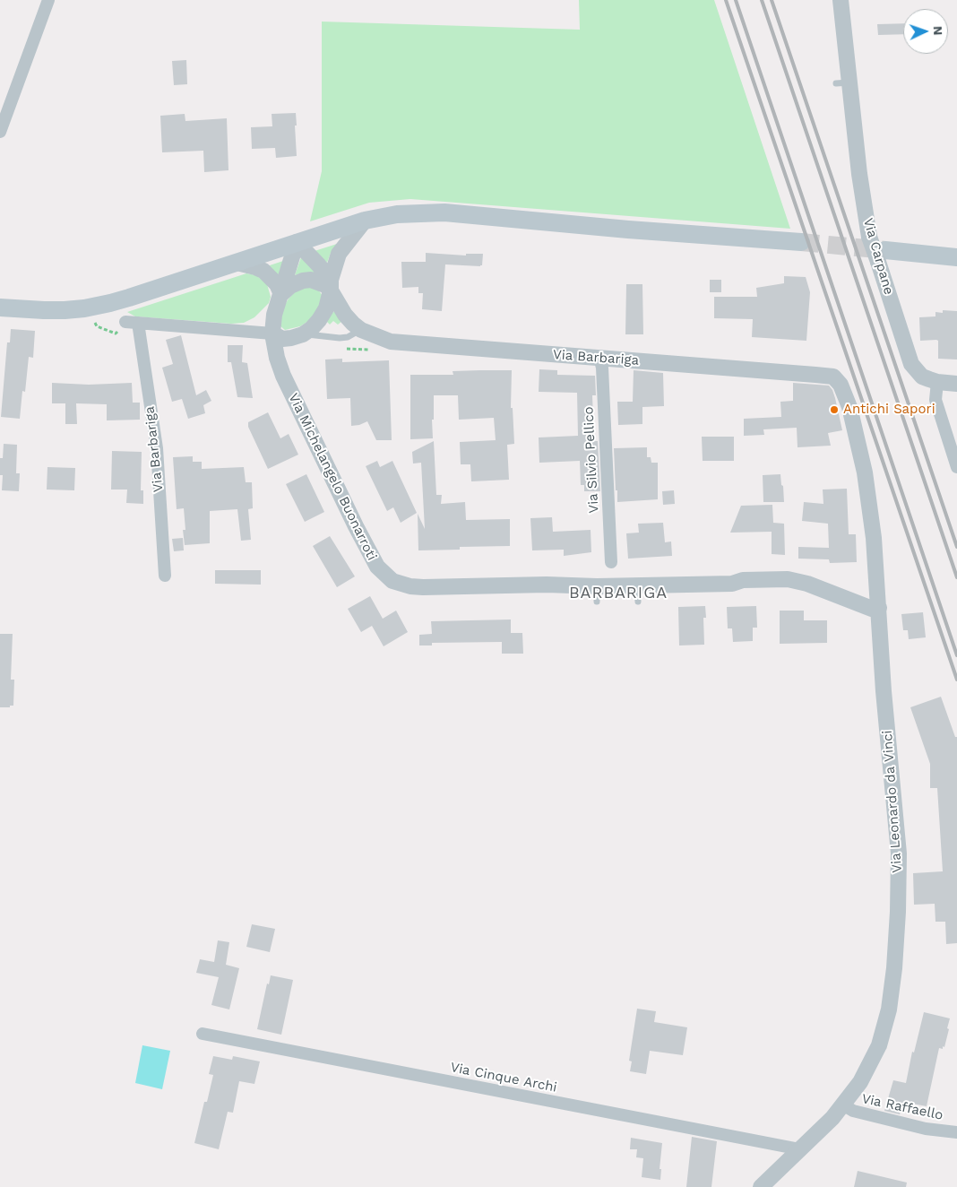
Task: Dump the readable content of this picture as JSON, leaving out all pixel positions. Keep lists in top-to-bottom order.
{
  "streets": {
    "street": [
      "Via Carpane",
      "Via Barbariga",
      "Via Silvio Pellico",
      "Via Michelangelo Buonarroti",
      "Via Leonardo da Vinci",
      "Via Cinque Archi",
      "Via Raffaello"
    ]
  },
  "crossings": [
    ["Via Barbariga", "Via Silvio Pellico"],
    ["Via Barbariga", "Via Leonardo da Vinci"],
    ["Via Michelangelo Buonarroti", "Via Leonardo da Vinci"],
    ["Via Leonardo da Vinci", "Via Cinque Archi"],
    ["Via Leonardo da Vinci", "Via Raffaello"]
  ],
  "districts": ["BARBARIGA"],
  "places": ["Antichi Sapori"],
  "north": "right"
}
